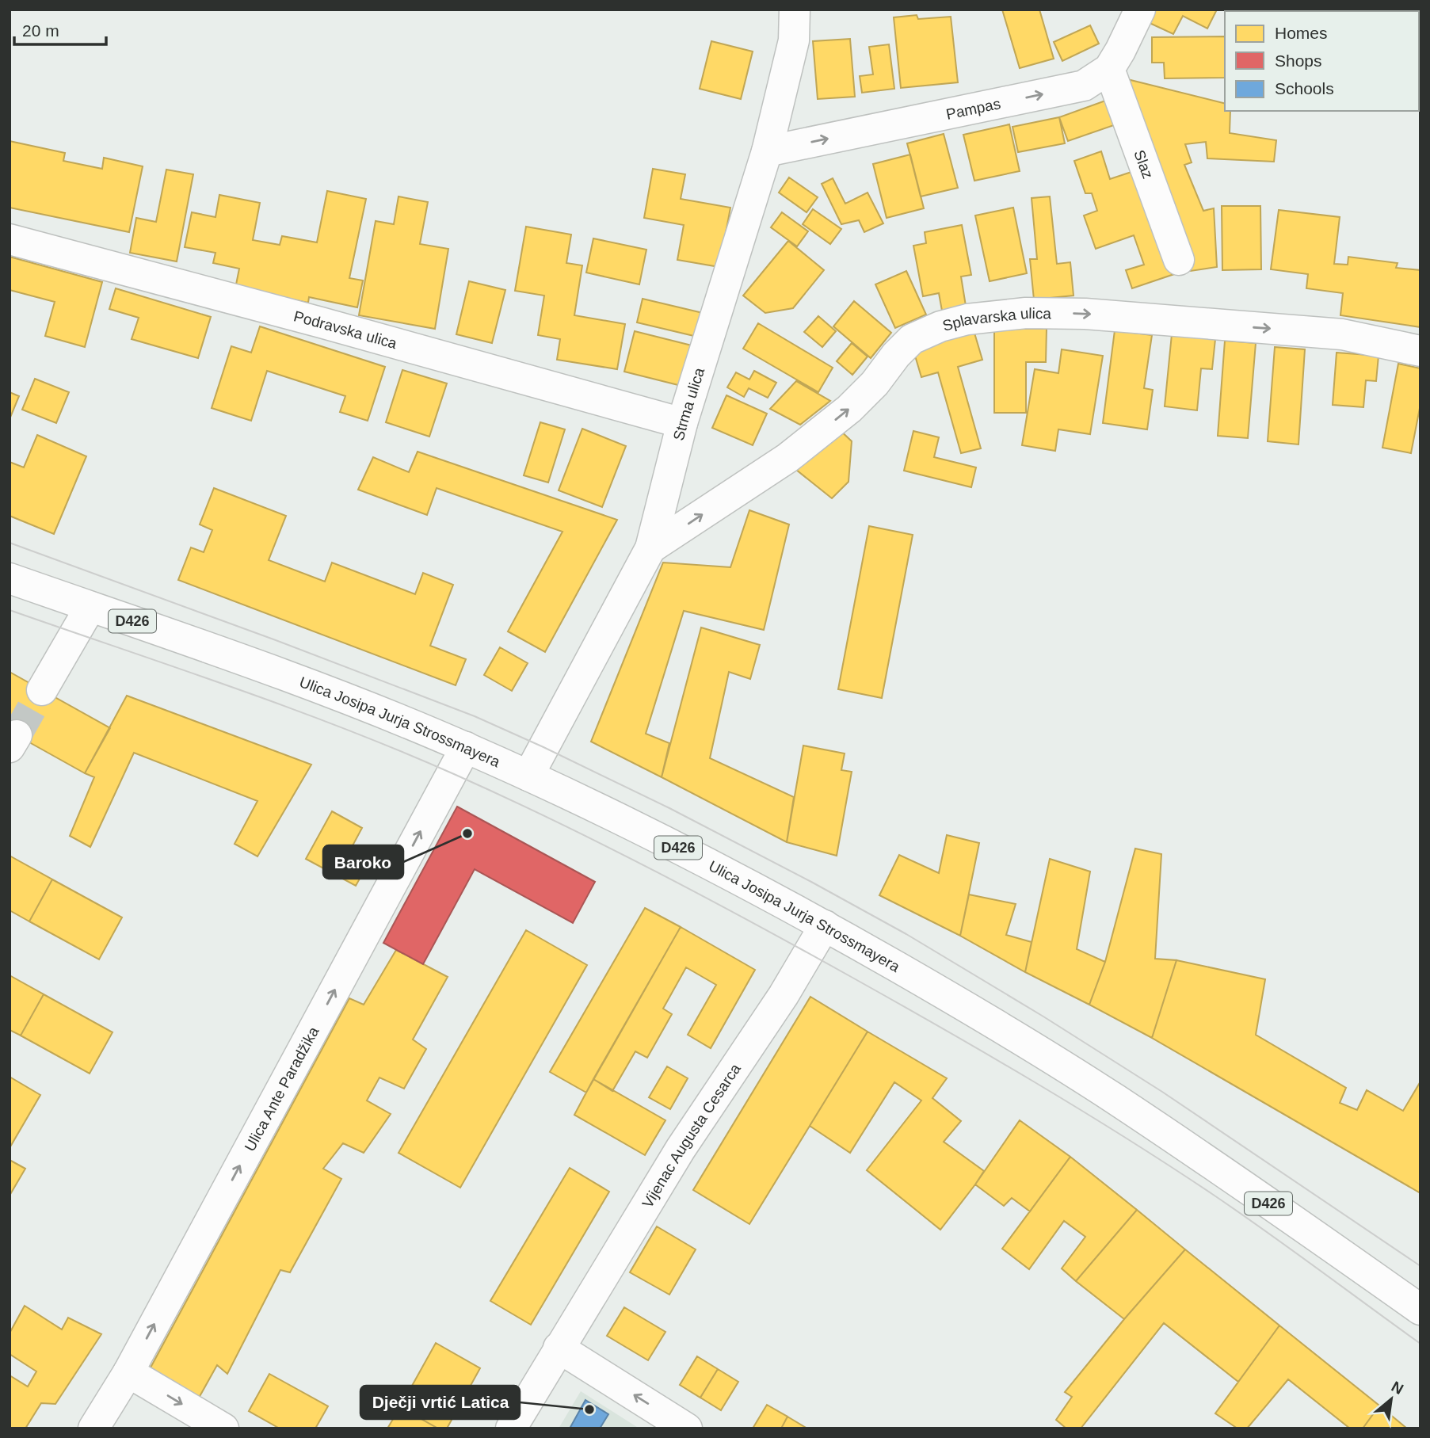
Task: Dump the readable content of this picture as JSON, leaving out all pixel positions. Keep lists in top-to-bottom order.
{
  "streets": {
    "street": [
      "Pampas",
      "Slaz",
      "Splavarska ulica",
      "Podravska ulica",
      "Strma ulica",
      "D426",
      "Ulica Josipa Jurja Strossmayera",
      "Ulica Ante Paradžika",
      "Vijenac Augusta Cesarca"
    ]
  },
  "crossings": [
    ["Pampas", "Slaz"],
    ["Pampas", "Strma ulica"],
    ["Splavarska ulica", "Strma ulica"],
    ["Podravska ulica", "Strma ulica"],
    ["Strma ulica", "Ulica Josipa Jurja Strossmayera"],
    ["Ulica Josipa Jurja Strossmayera", "Ulica Ante Paradžika"],
    ["Ulica Josipa Jurja Strossmayera", "Vijenac Augusta Cesarca"]
  ],
  "one_way": ["Pampas", "Splavarska ulica", "Ulica Ante Paradžika"],
  "places": ["Baroko", "Dječji vrtić Latica"],
  "legend": ["Homes", "Shops", "Schools"],
  "scale_bar": "20 m",
  "north": "top right"
}
